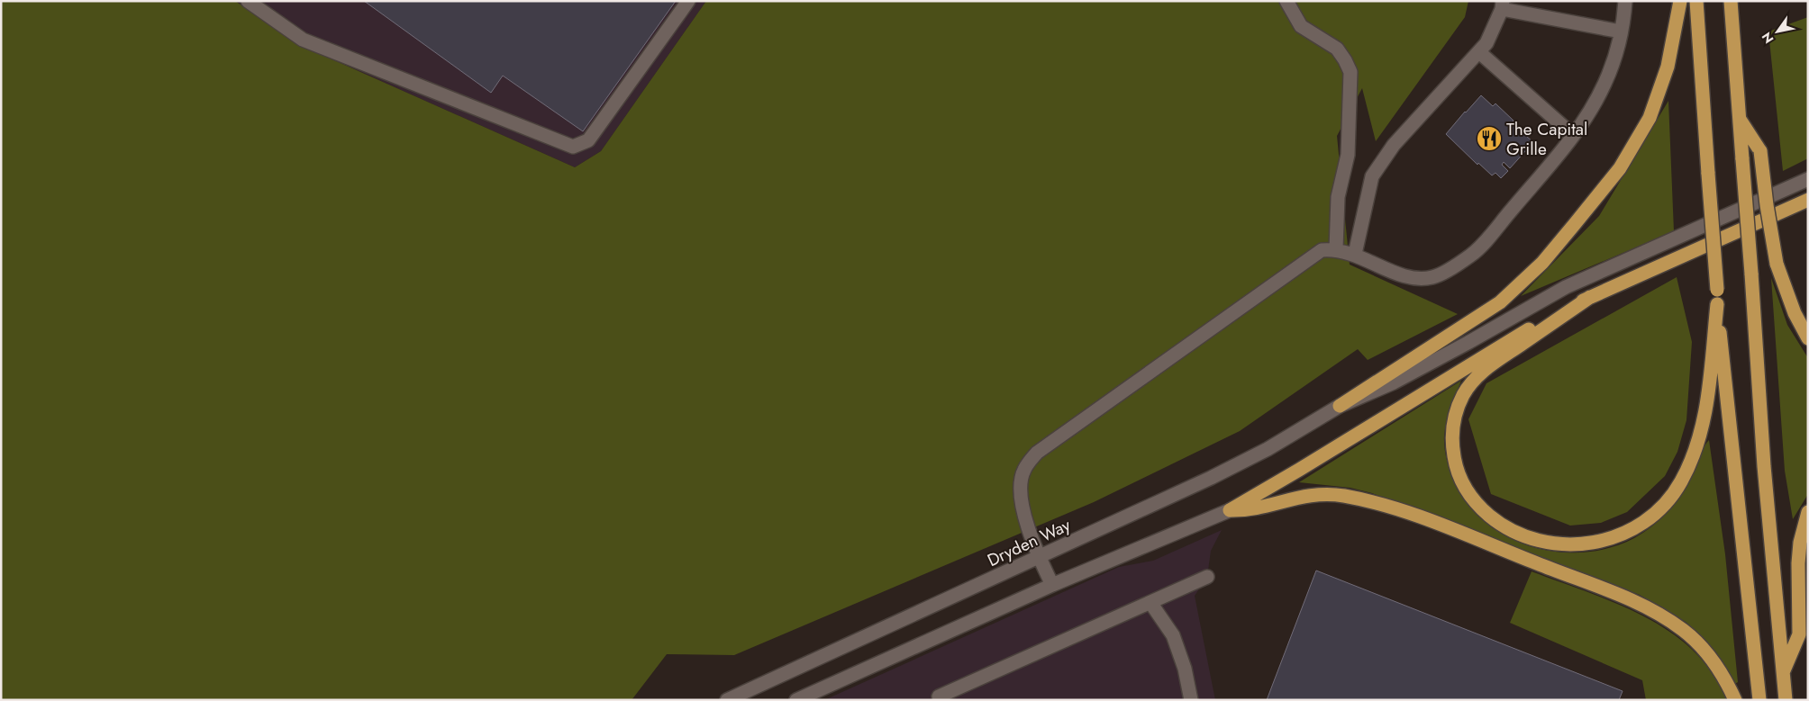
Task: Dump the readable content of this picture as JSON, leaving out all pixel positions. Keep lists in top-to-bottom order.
{
  "streets": {
    "street": ["Dryden Way"]
  },
  "places": {
    "restaurant": ["The Capital Grille"]
  },
  "north": "bottom left"
}
